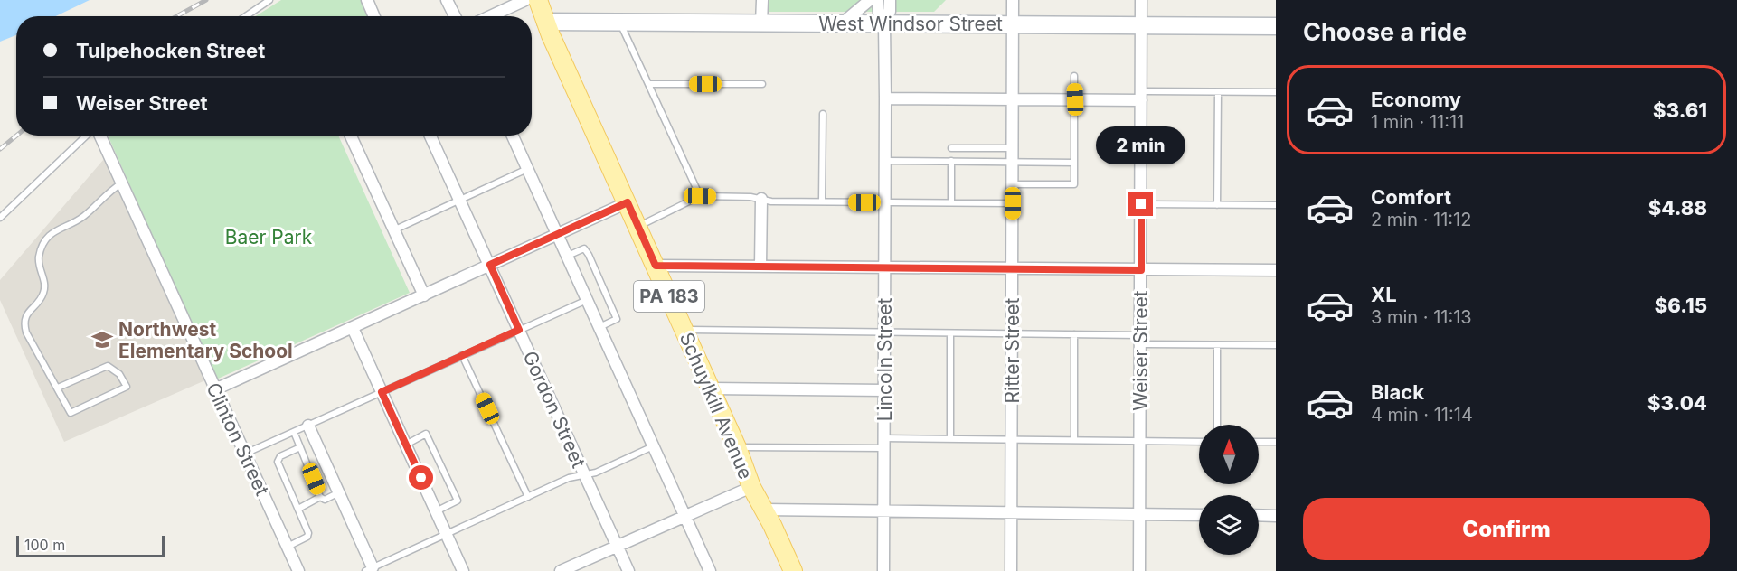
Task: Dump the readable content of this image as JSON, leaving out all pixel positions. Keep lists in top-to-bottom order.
{
  "streets": {
    "main road": ["West Windsor Street", "PA 183", "Schuylkill Avenue"],
    "street": [
      "Ritter Street",
      "Weiser Street",
      "Lincoln Street",
      "Gordon Street",
      "Clinton Street"
    ]
  },
  "crossings": [
    ["West Windsor Street", "Ritter Street"],
    ["West Windsor Street", "Weiser Street"],
    ["West Windsor Street", "Lincoln Street"],
    ["West Windsor Street", "Schuylkill Avenue"]
  ],
  "parks": ["Baer Park"],
  "places": {
    "school or university": ["Northwest Elementary School"]
  },
  "scale_bar": "100 m",
  "north": "top",
  "page": {
    "heading": "Choose a ride",
    "banner": ["Tulpehocken Street", "Weiser Street"],
    "list": [
      {
        "name": "Economy",
        "note": "1 min · 11:11",
        "value": "$3.61"
      },
      {
        "name": "Comfort",
        "note": "2 min · 11:12",
        "value": "$4.88"
      },
      {
        "name": "XL",
        "note": "3 min · 11:13",
        "value": "$6.15"
      },
      {
        "name": "Black",
        "note": "4 min · 11:14",
        "value": "$3.04"
      }
    ],
    "bubble": "2 min",
    "buttons": "Confirm",
    "scale": "100 m"
  }
}
